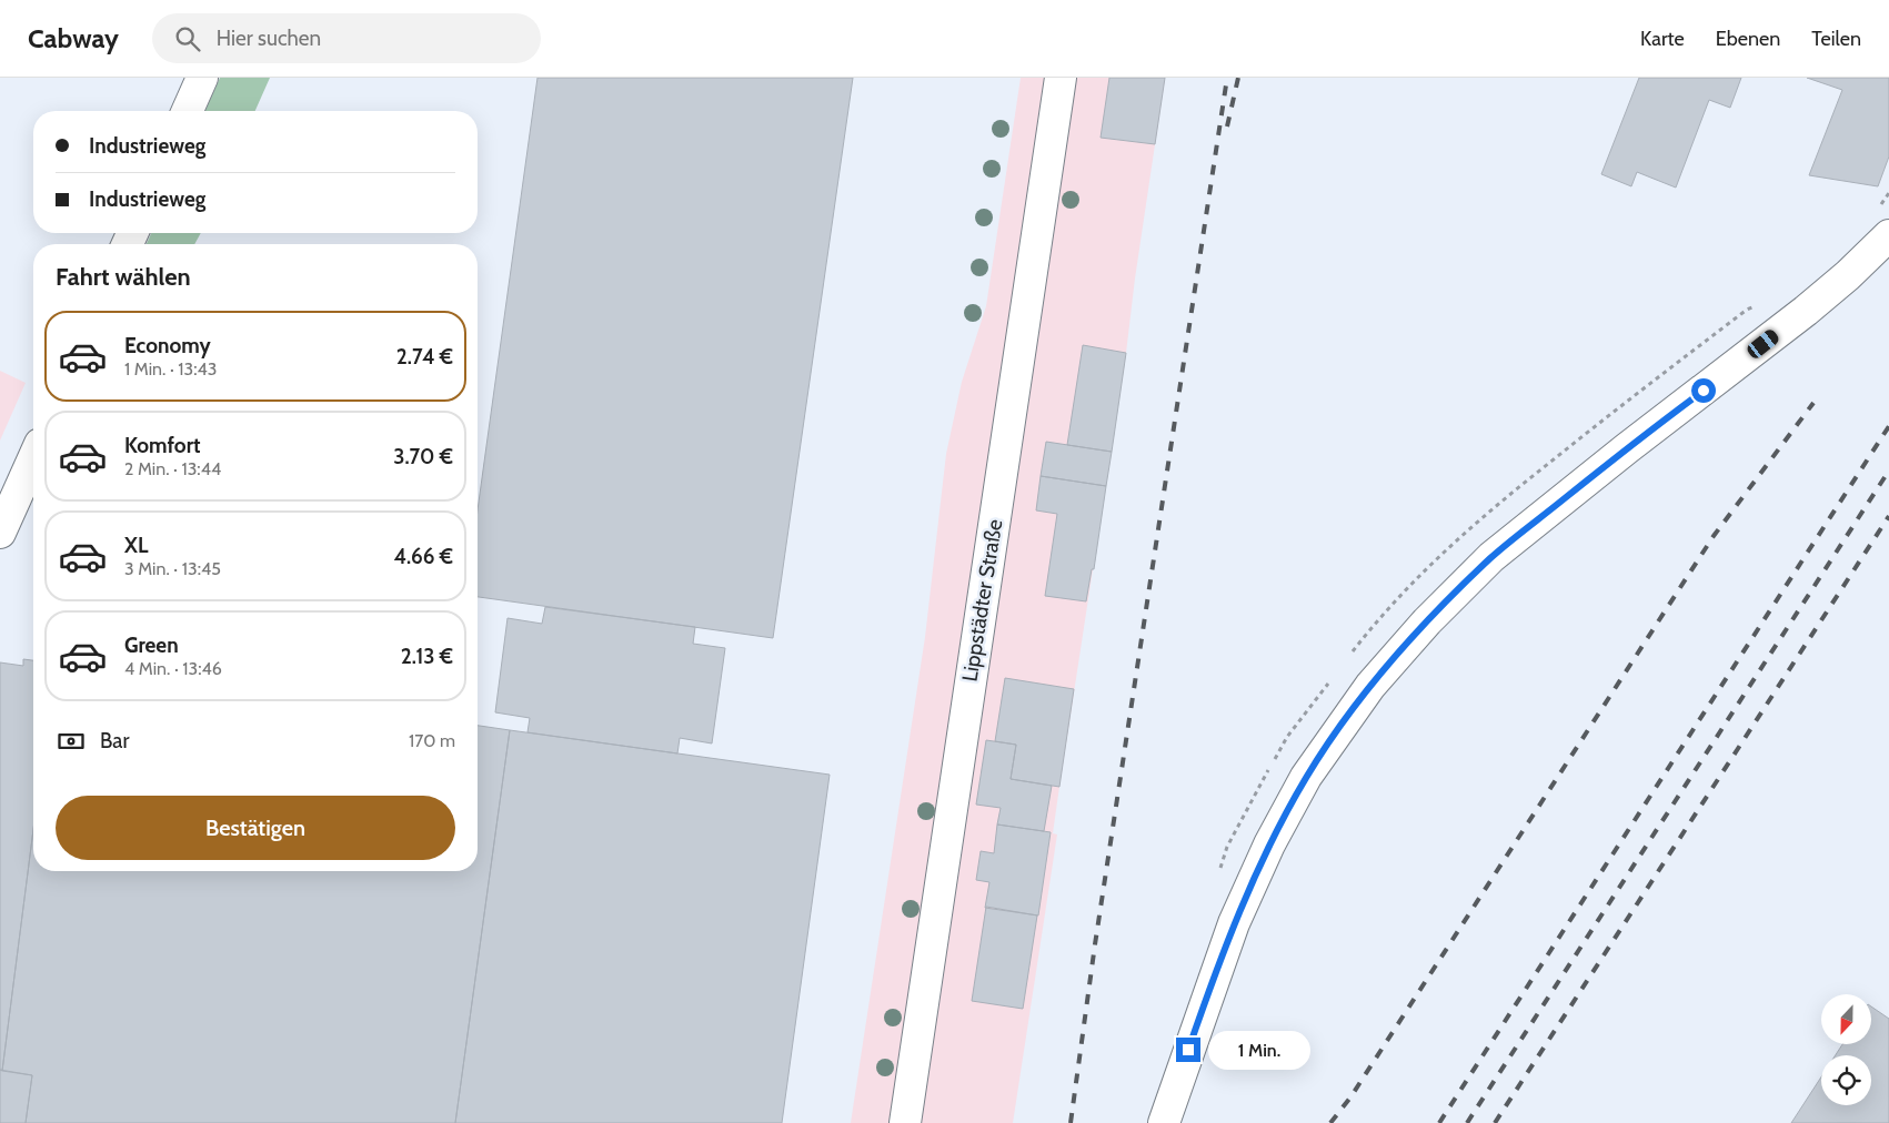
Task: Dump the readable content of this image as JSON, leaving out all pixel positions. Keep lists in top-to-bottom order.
{
  "streets": {
    "street": ["Lippstädter Straße"]
  },
  "north": "bottom",
  "page": {
    "header": "Cabway",
    "search": "Hier suchen",
    "nav": ["Karte", "Ebenen", "Teilen"],
    "banner": ["Industrieweg", "Industrieweg"],
    "heading": "Fahrt wählen",
    "list": [
      {
        "name": "Economy",
        "note": "1 Min. · 13:43",
        "value": "2.74 €"
      },
      {
        "name": "Komfort",
        "note": "2 Min. · 13:44",
        "value": "3.70 €"
      },
      {
        "name": "XL",
        "note": "3 Min. · 13:45",
        "value": "4.66 €"
      },
      {
        "name": "Green",
        "note": "4 Min. · 13:46",
        "value": "2.13 €"
      }
    ],
    "pay": ["Bar", "170 m"],
    "buttons": "Bestätigen",
    "bubble": "1 Min."
  }
}
